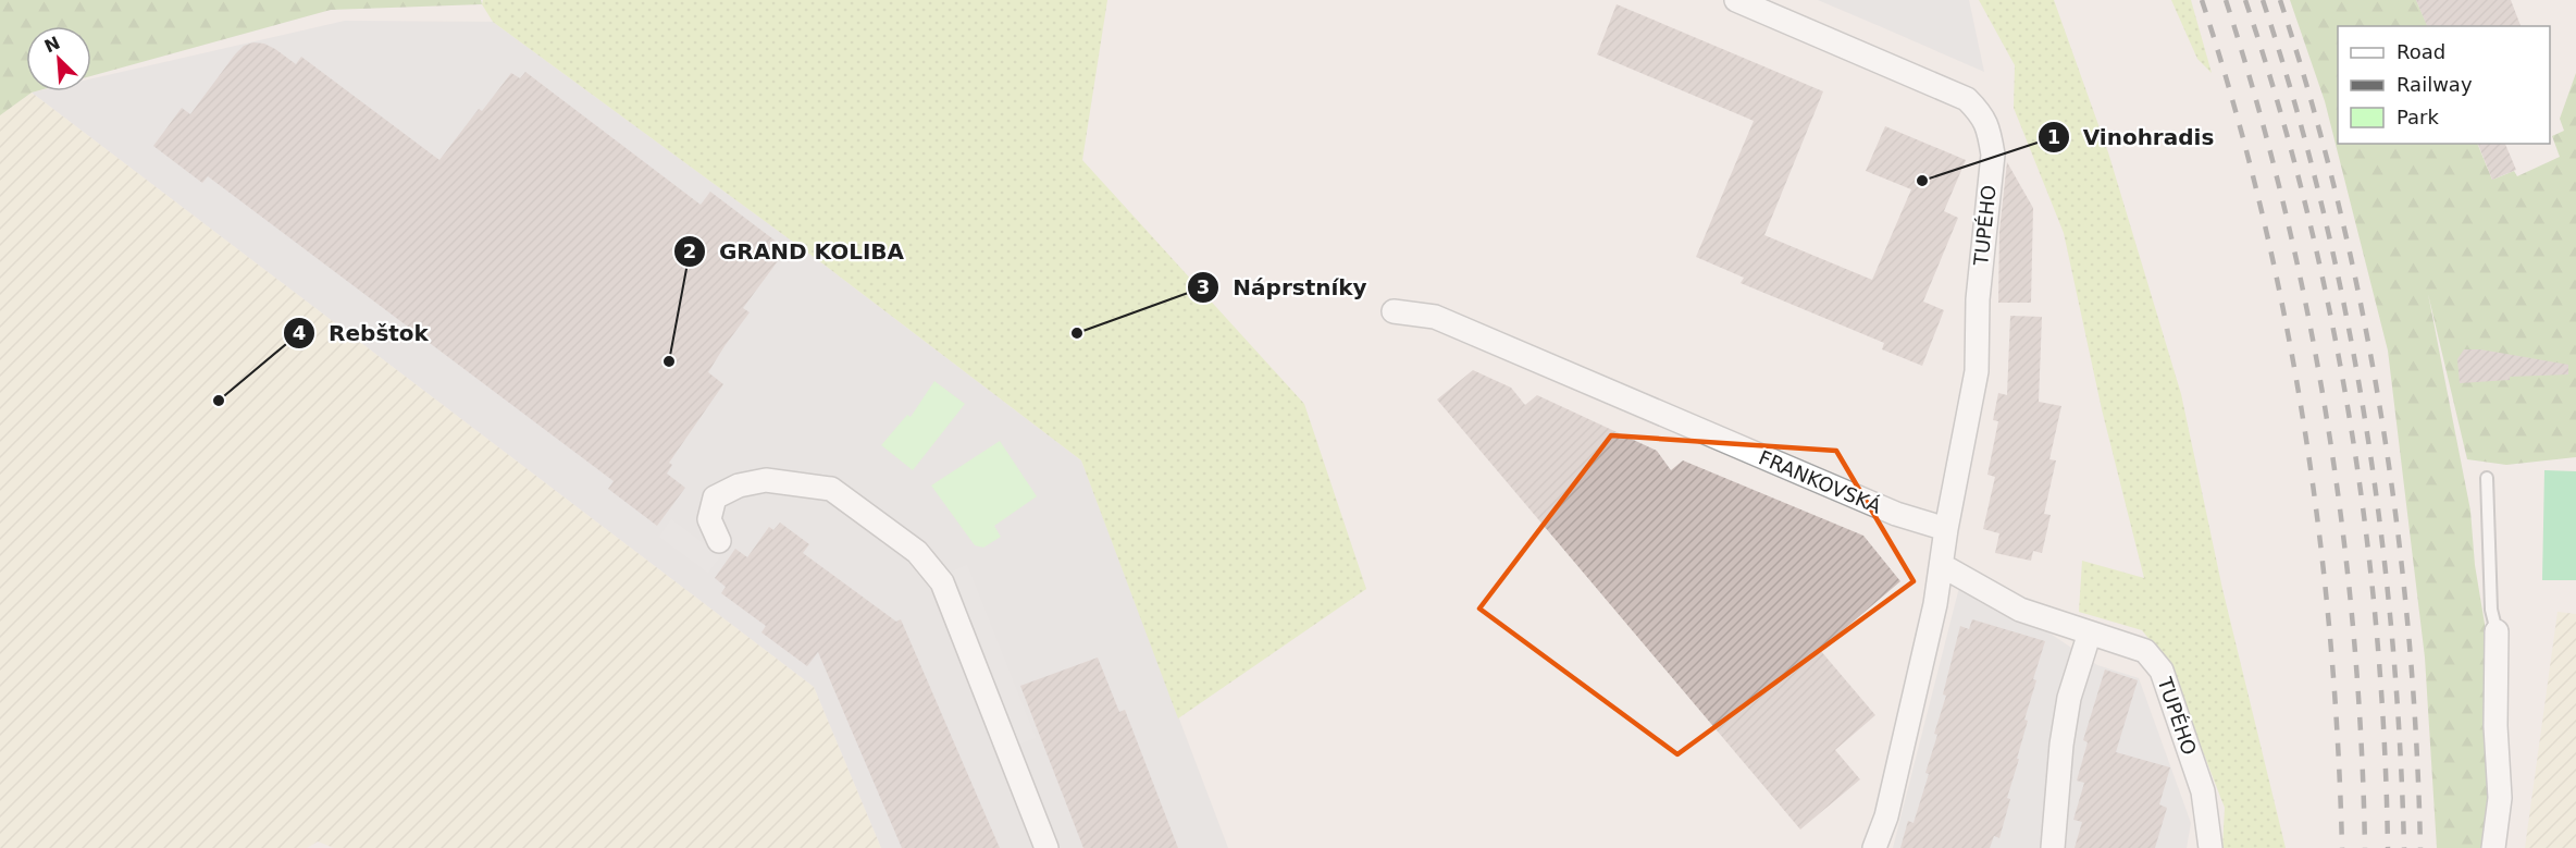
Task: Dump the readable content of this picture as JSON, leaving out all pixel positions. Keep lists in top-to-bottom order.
{
  "streets": {
    "street": ["TUPÉHO", "FRANKOVSKÁ"]
  },
  "crossings": [
    ["TUPÉHO", "FRANKOVSKÁ"]
  ],
  "places": [
    "Vinohradis",
    "Náprstníky",
    "GRAND KOLIBA",
    "Rebštok"
  ],
  "legend": ["Road", "Railway", "Park"],
  "north": "top left"
}
